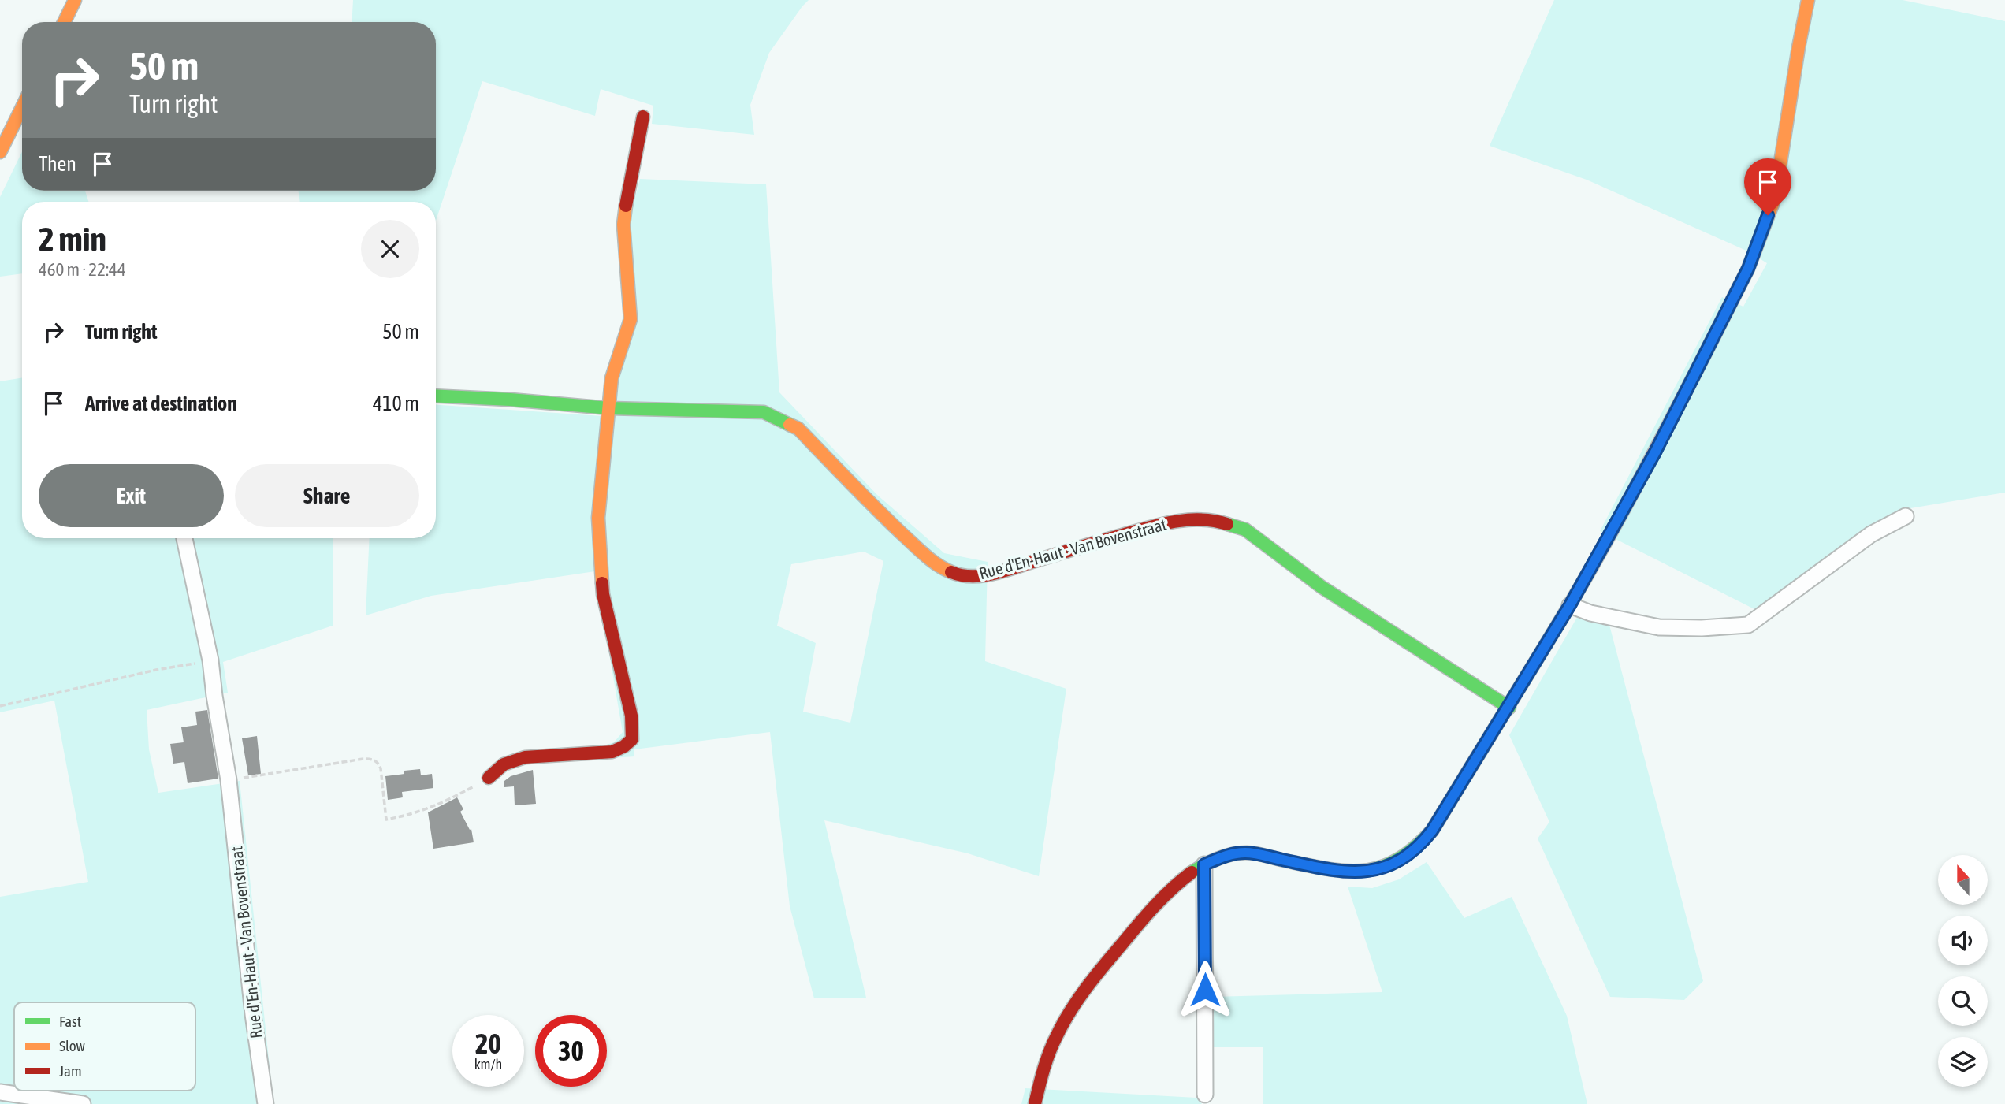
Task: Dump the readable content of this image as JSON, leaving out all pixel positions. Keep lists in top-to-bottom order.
{
  "streets": {
    "main road": ["Rue d'En-Haut - Van Bovenstraat"]
  },
  "legend": ["Fast", "Slow", "Jam"],
  "north": "top",
  "page": {
    "turn": ["50 m", "Turn right"],
    "then": "Then",
    "heading": ["2 min", "460 m · 22:44"],
    "list": [
      {
        "name": "Turn right",
        "value": "50 m"
      },
      {
        "name": "Arrive at destination",
        "value": "410 m"
      }
    ],
    "buttons": ["Exit", "Share"],
    "speed": "20 km/h",
    "limit": "30"
  }
}
